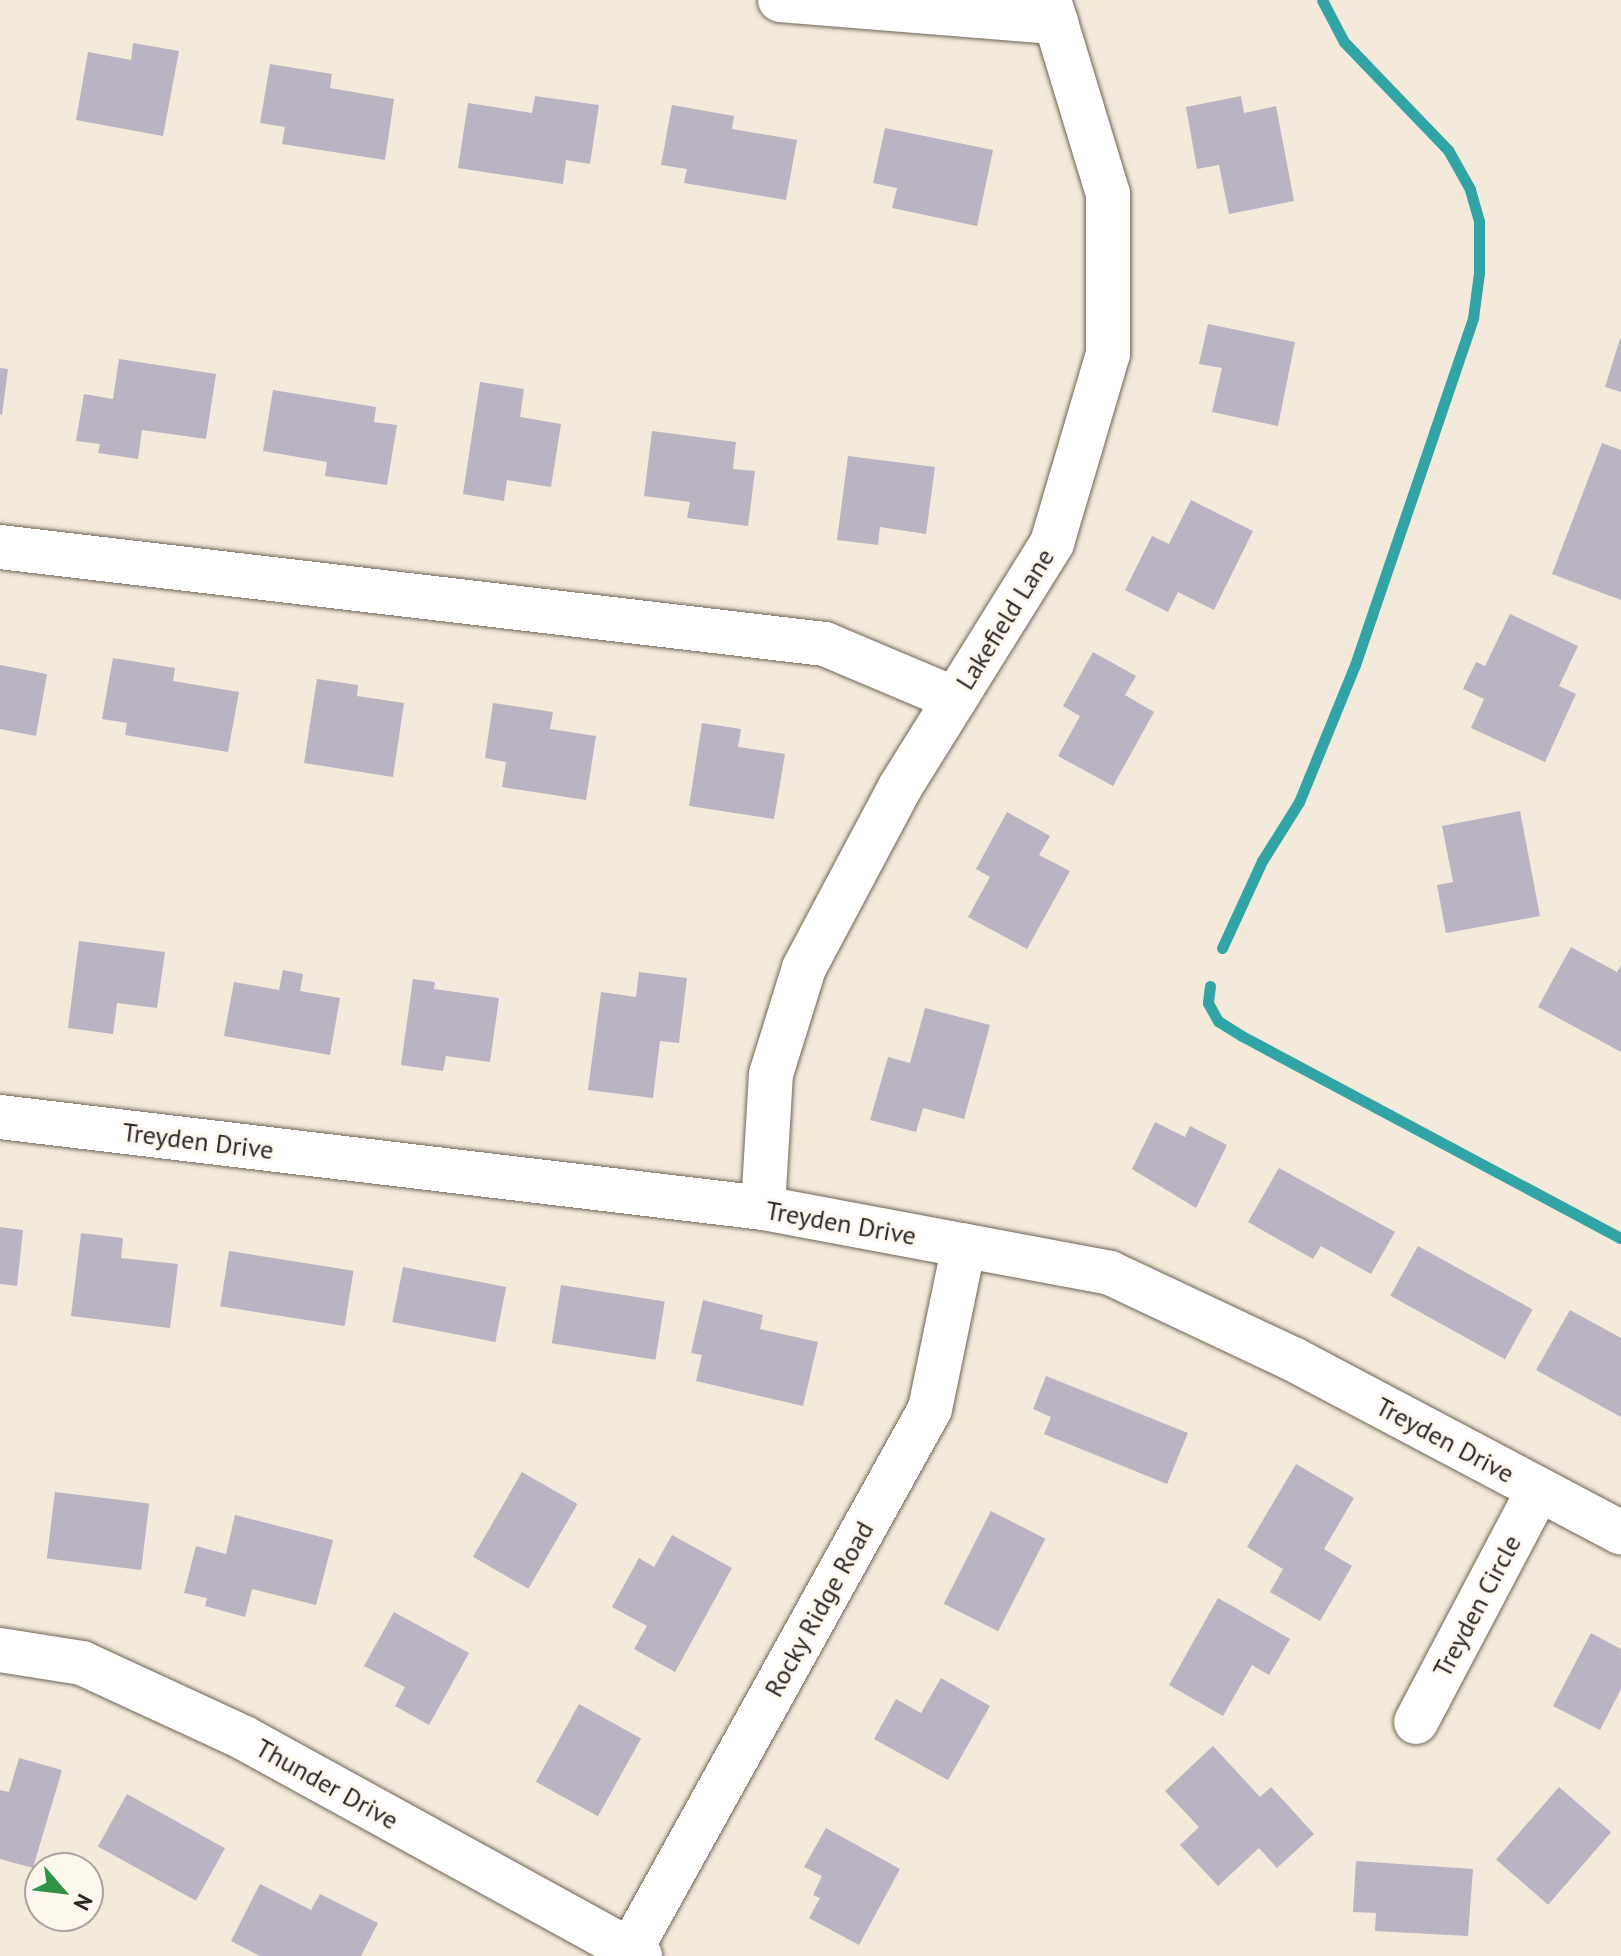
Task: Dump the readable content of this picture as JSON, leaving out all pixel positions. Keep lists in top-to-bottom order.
{
  "streets": {
    "street": [
      "Lakefield Lane",
      "Treyden Drive",
      "Treyden Circle",
      "Rocky Ridge Road",
      "Thunder Drive"
    ]
  },
  "crossings": [
    ["Lakefield Lane", "Treyden Drive"],
    ["Treyden Drive", "Treyden Circle"],
    ["Treyden Drive", "Rocky Ridge Road"],
    ["Rocky Ridge Road", "Thunder Drive"]
  ],
  "north": "bottom right"
}
